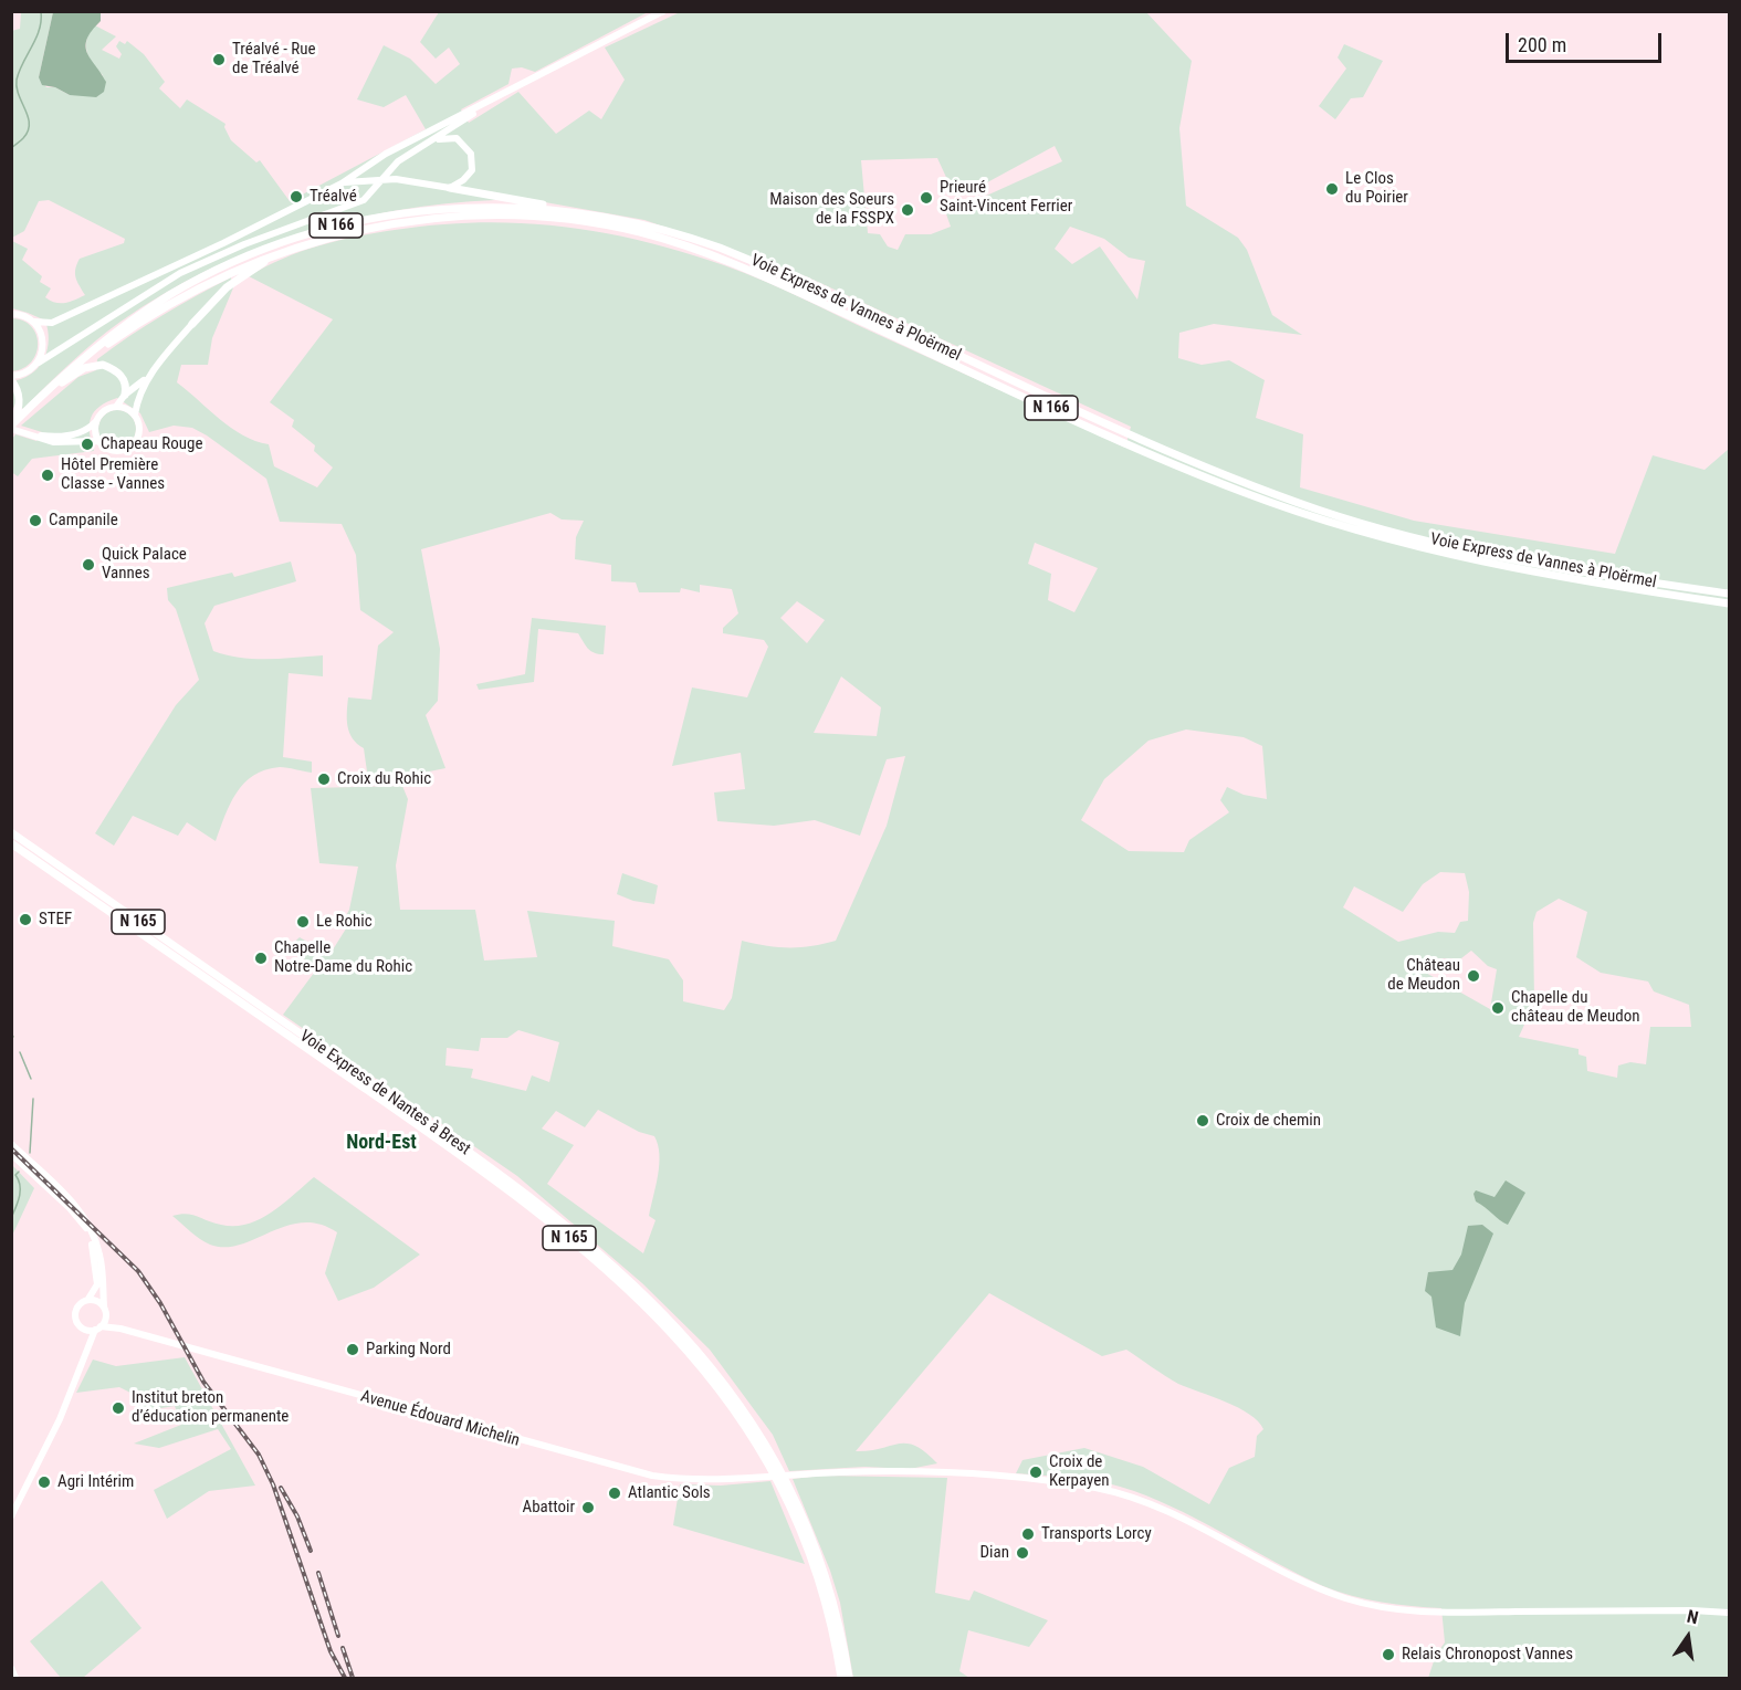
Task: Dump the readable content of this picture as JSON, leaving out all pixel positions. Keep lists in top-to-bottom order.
{
  "streets": {
    "highway": [
      "N 166",
      "Voie Express de Vannes à Ploërmel",
      "N 165",
      "Voie Express de Nantes à Brest"
    ],
    "main road": ["Avenue Édouard Michelin"]
  },
  "districts": ["Nord-Est"],
  "places": [
    "Tréalvé - Rue de Tréalvé",
    "Le Clos du Poirier",
    "Tréalvé",
    "Prieuré Saint-Vincent Ferrier",
    "Maison des Soeurs de la FSSPX",
    "Chapeau Rouge",
    "Hôtel Première Classe - Vannes",
    "Campanile",
    "Quick Palace Vannes",
    "Croix du Rohic",
    "STEF",
    "Le Rohic",
    "Chapelle Notre-Dame du Rohic",
    "Château de Meudon",
    "Chapelle du château de Meudon",
    "Croix de chemin",
    "Parking Nord",
    "Institut breton d’éducation permanente",
    "Croix de Kerpayen",
    "Agri Intérim",
    "Atlantic Sols",
    "Abattoir",
    "Transports Lorcy",
    "Dian",
    "Relais Chronopost Vannes"
  ],
  "scale_bar": "200 m",
  "north": "top"
}
